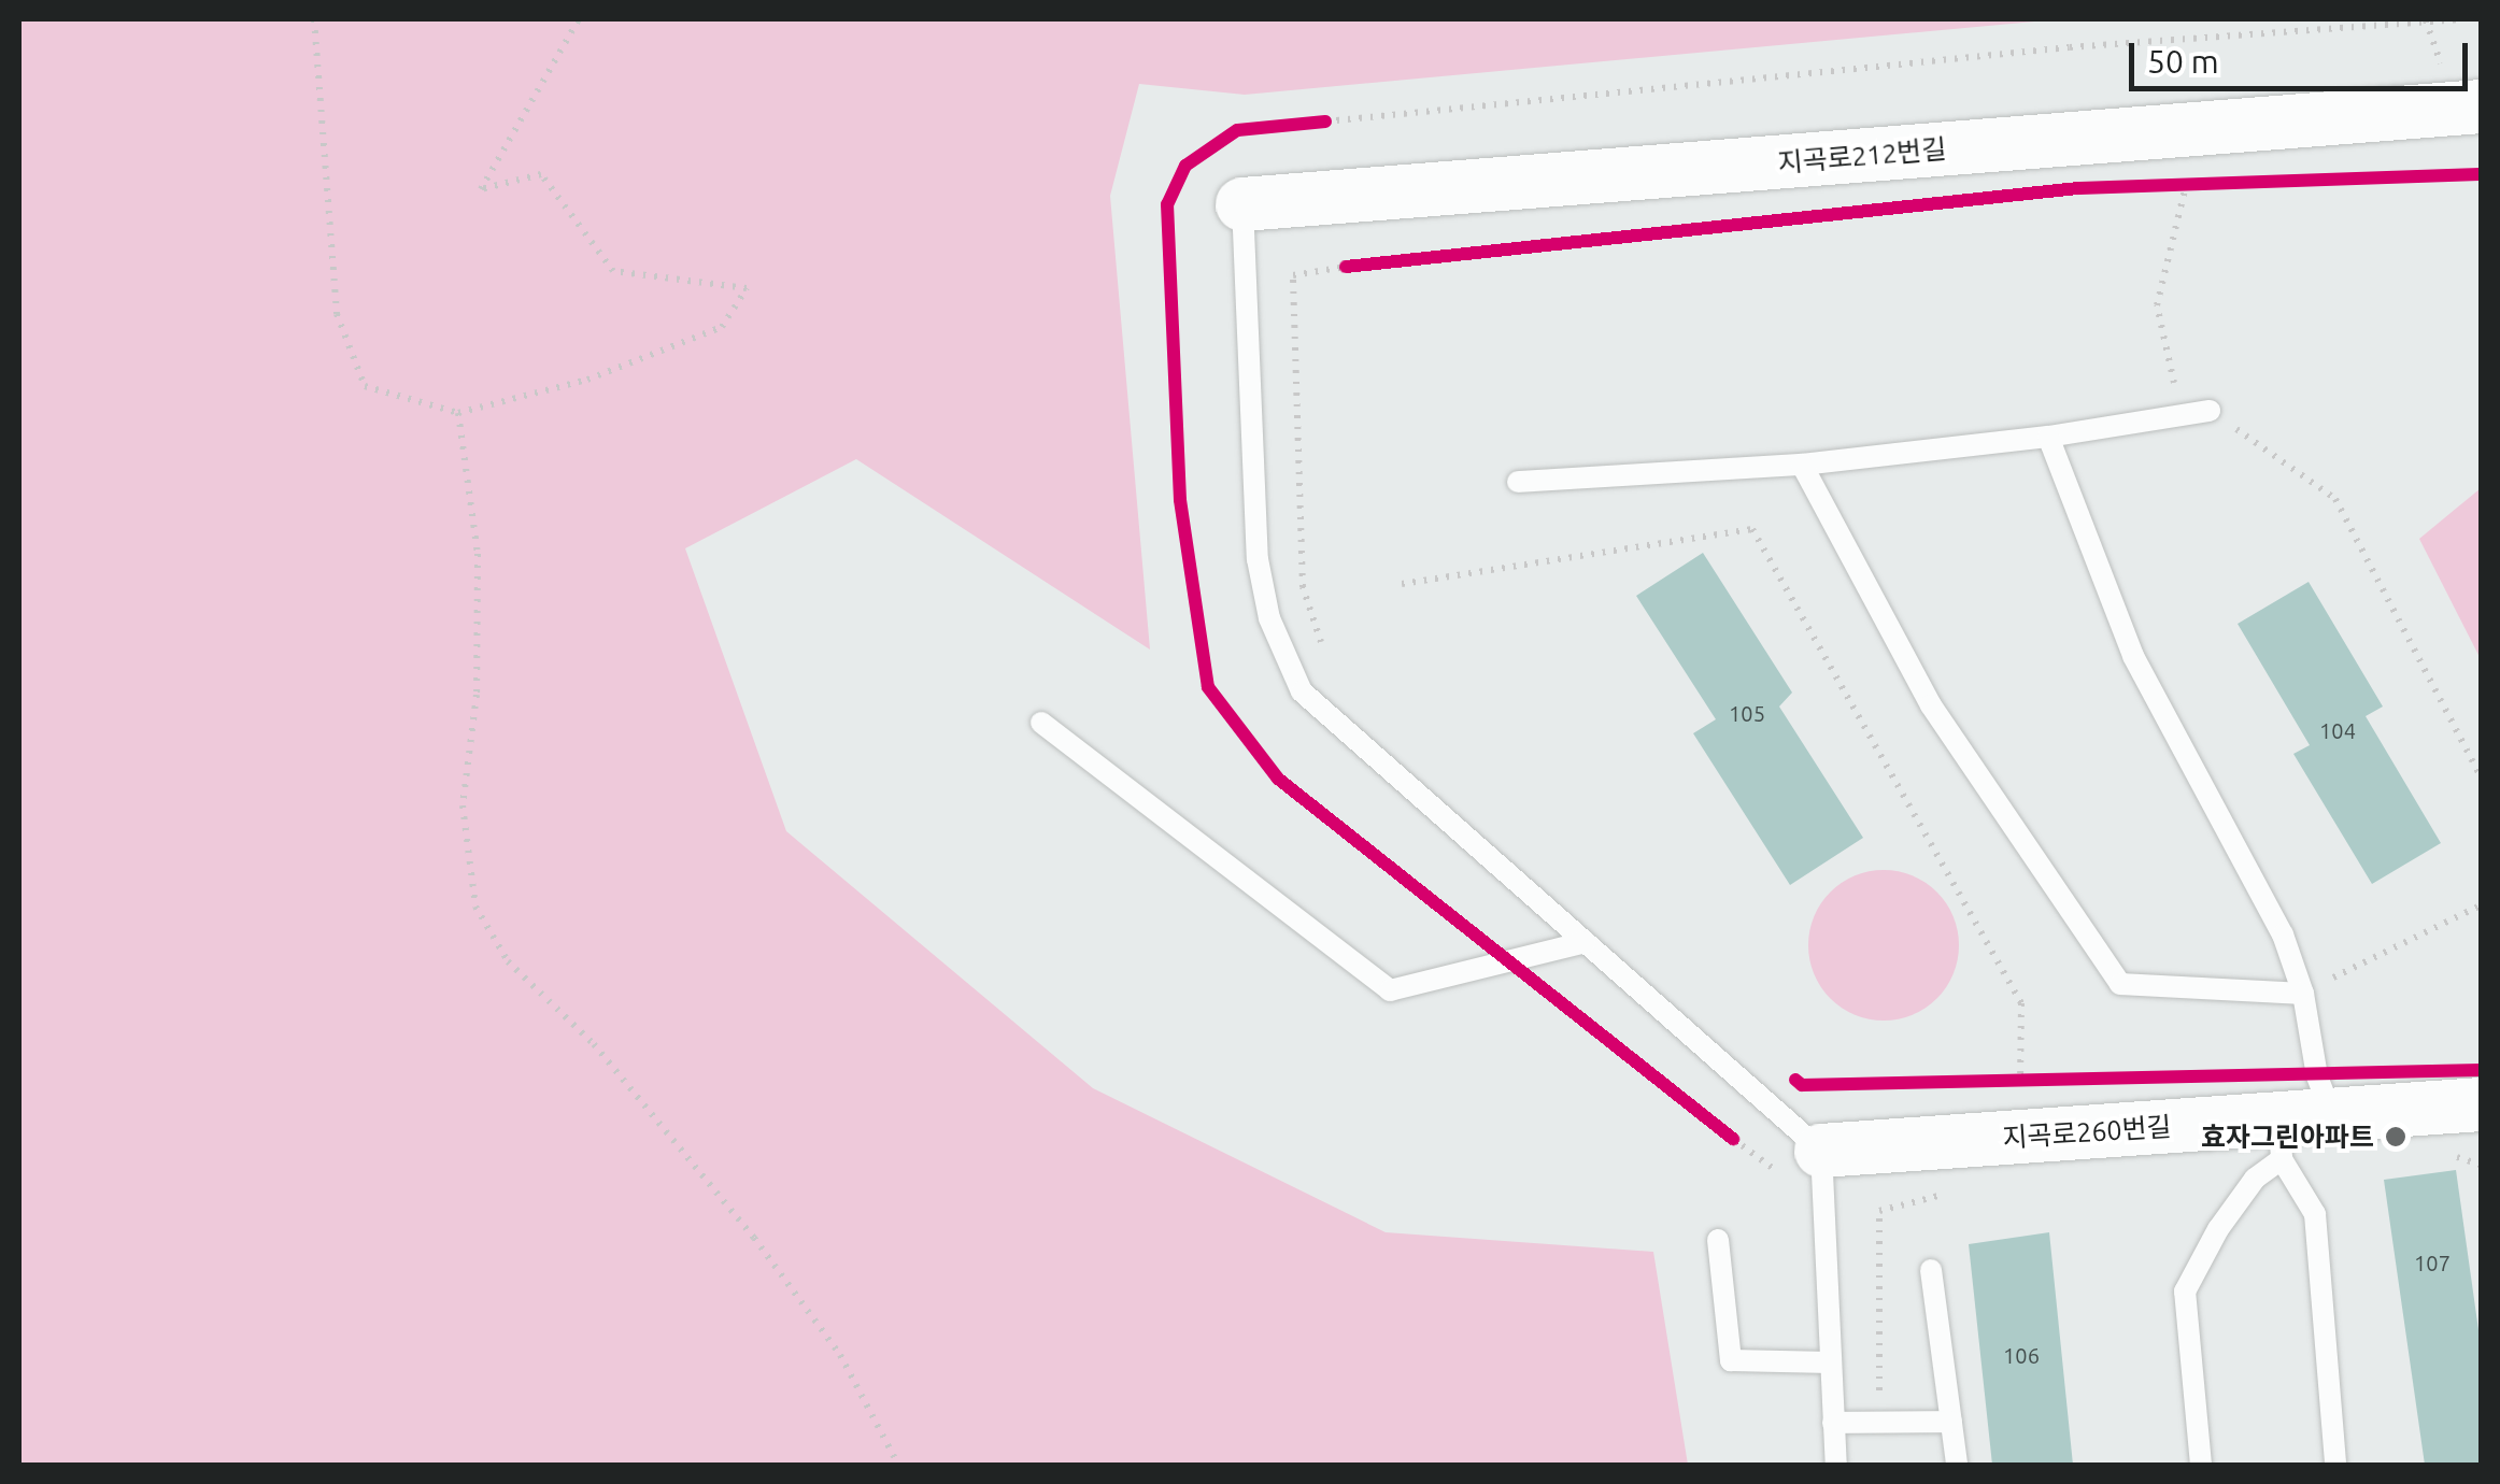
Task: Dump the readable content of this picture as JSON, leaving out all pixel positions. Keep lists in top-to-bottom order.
{
  "streets": {
    "street": ["지곡로212번길", "지곡로260번길"]
  },
  "places": ["효자그린아파트"],
  "house_numbers": [
    "105",
    "104",
    "107",
    "106"
  ],
  "scale_bar": "50 m"
}
